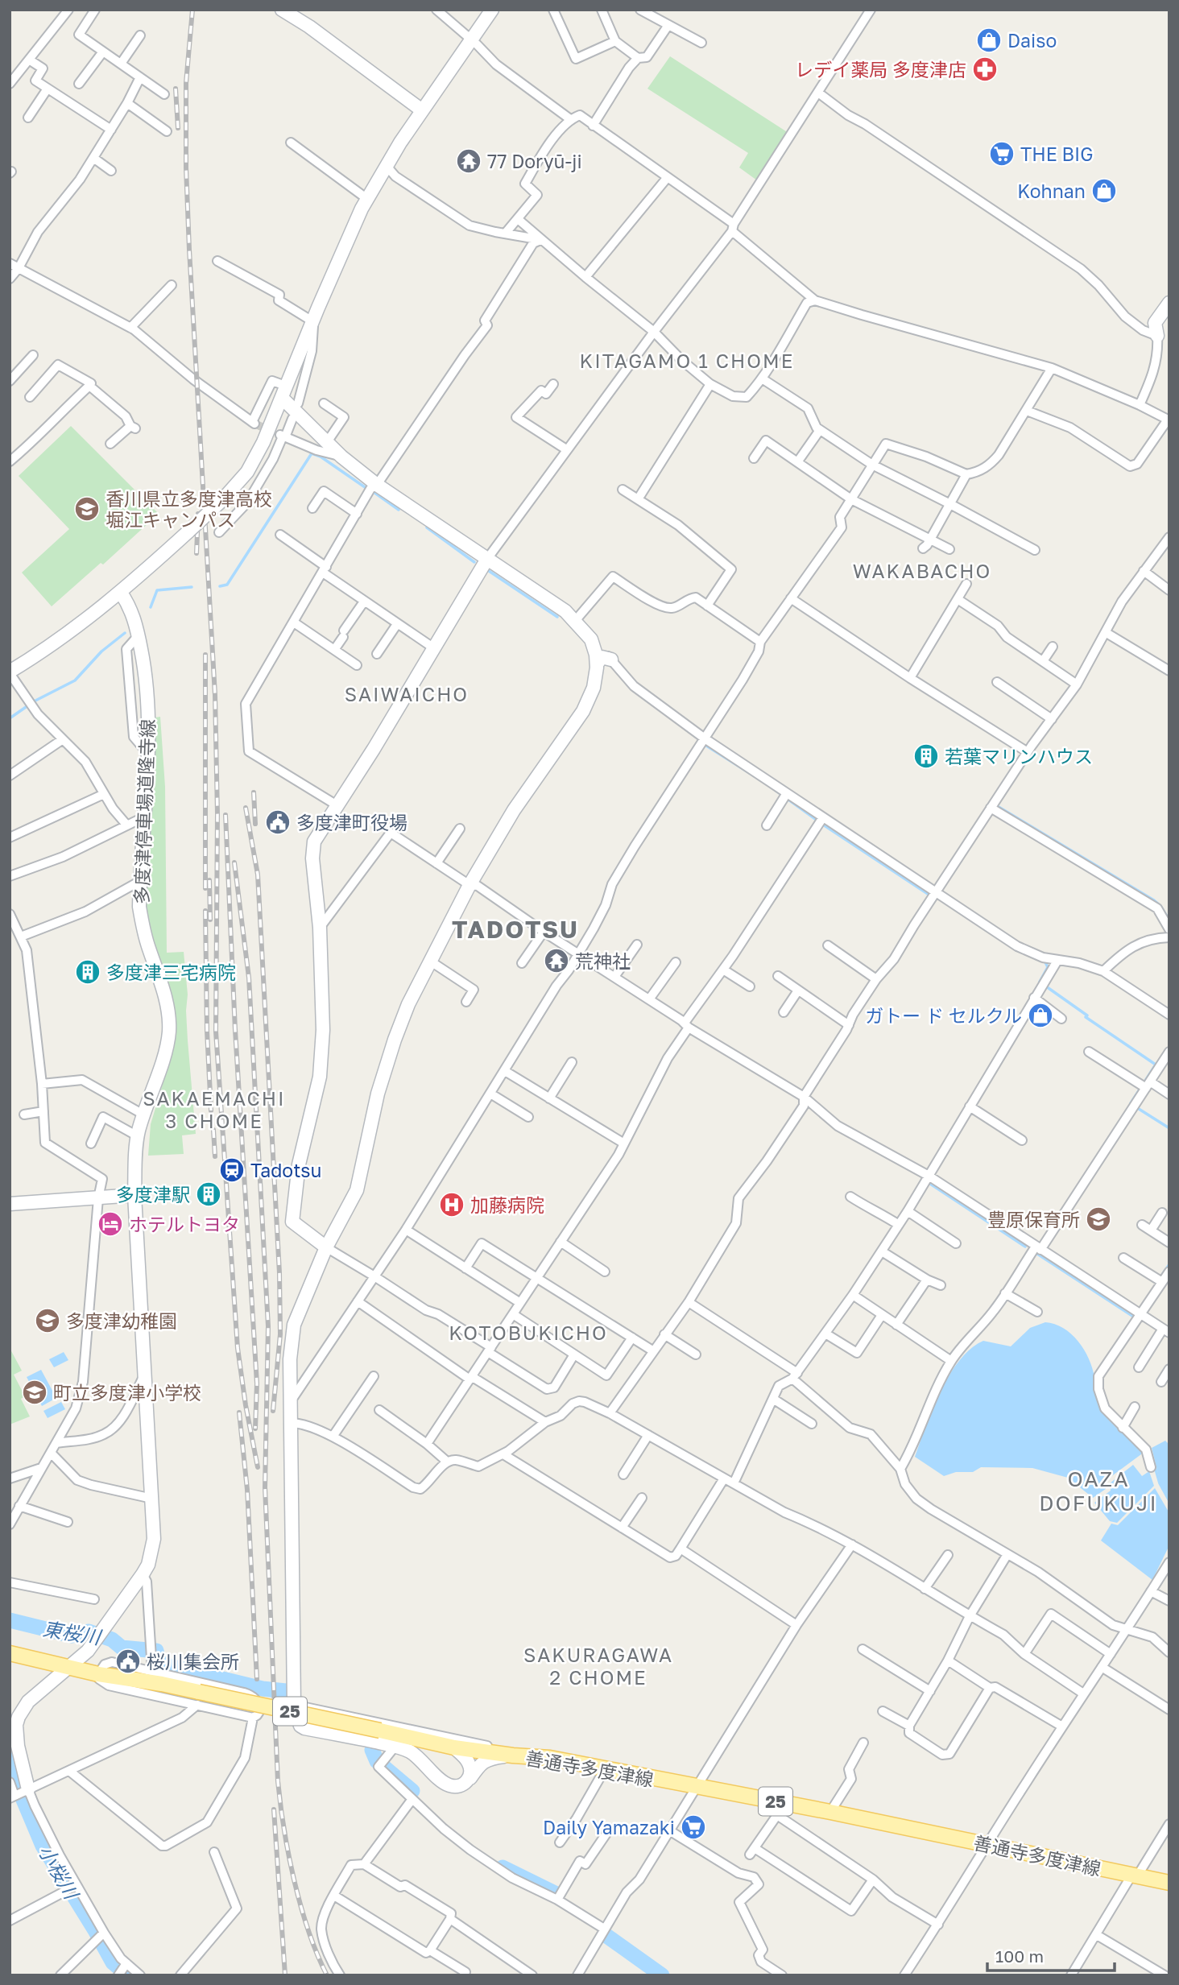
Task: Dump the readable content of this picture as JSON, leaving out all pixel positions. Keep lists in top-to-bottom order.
{
  "streets": {
    "main road": ["25", "善通寺多度津線"],
    "street": ["多度津停車場道隆寺線"]
  },
  "crossings": [
    ["多度津停車場道隆寺線", "善通寺多度津線"]
  ],
  "districts": [
    "KITAGAMO 1 CHOME",
    "WAKABACHO",
    "SAIWAICHO",
    "TADOTSU",
    "SAKAEMACHI 3 CHOME",
    "KOTOBUKICHO",
    "OAZA DOFUKUJI",
    "SAKURAGAWA 2 CHOME"
  ],
  "water": ["東桜川", "小桜川"],
  "places": {
    "shop": ["Daiso", "Kohnan", "ガトー ド セルクル"],
    "pharmacy": ["レデイ薬局 多度津店"],
    "supermarket": ["THE BIG", "Daily Yamazaki"],
    "temple": ["77 Doryū-ji", "荒神社"],
    "school or university": [
      "香川県立多度津高校 堀江キャンパス",
      "豊原保育所",
      "多度津幼稚園",
      "町立多度津小学校"
    ],
    "building": ["若葉マリンハウス", "多度津三宅病院", "多度津駅"],
    "public building": ["多度津町役場", "桜川集会所"],
    "station": ["Tadotsu"],
    "hospital": ["加藤病院"],
    "hotel": ["ホテルトヨタ"]
  },
  "scale_bar": "100 m"
}
